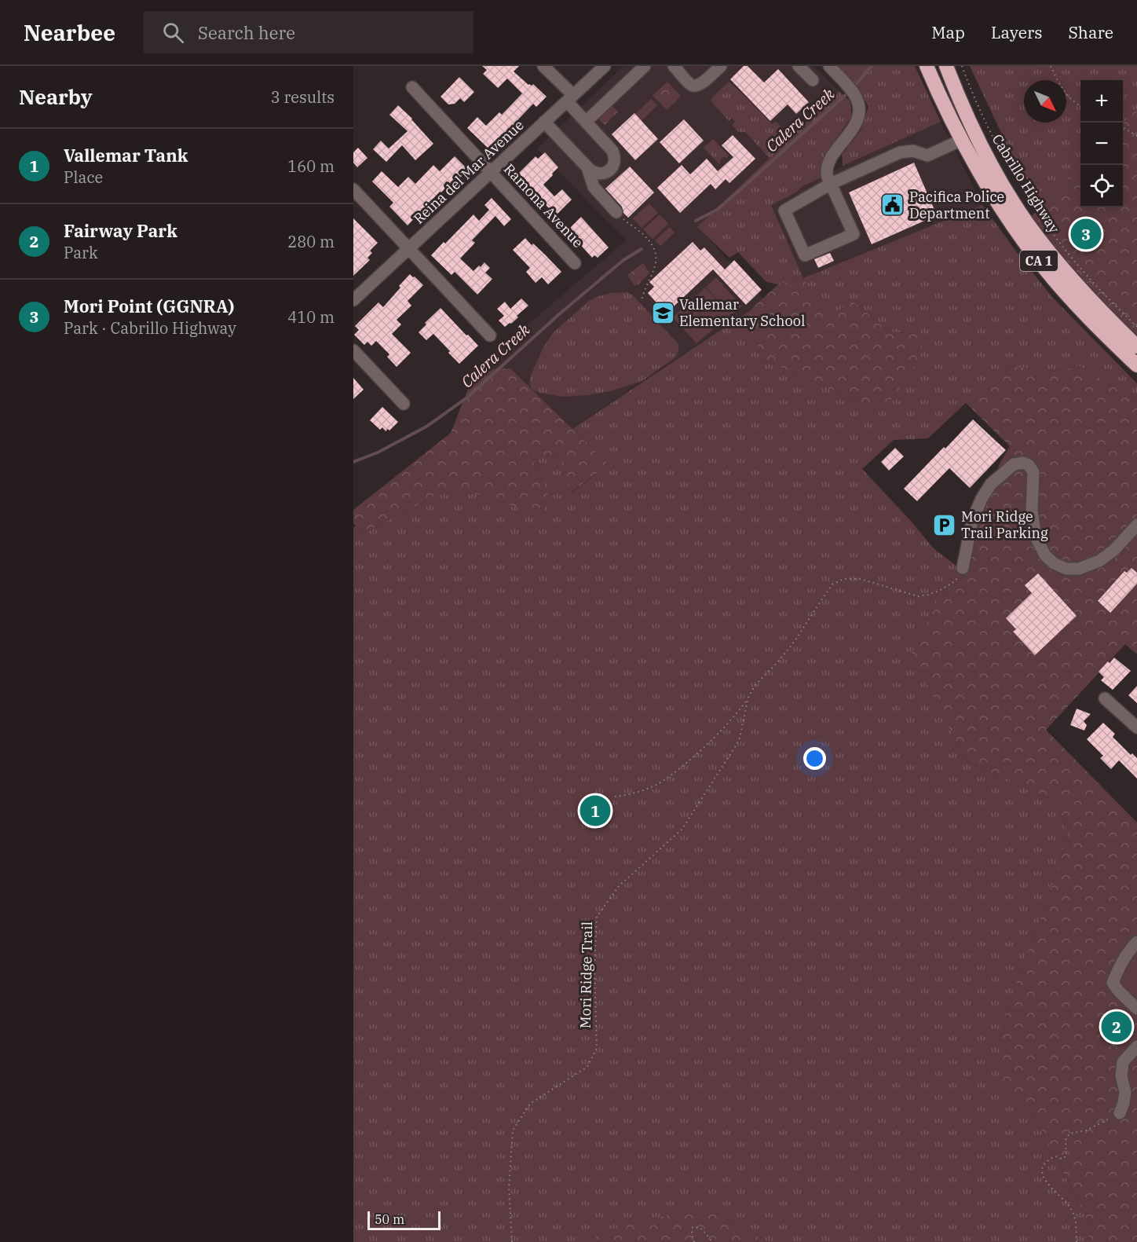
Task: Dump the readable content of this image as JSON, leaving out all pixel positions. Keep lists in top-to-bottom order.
{
  "streets": {
    "highway": ["Cabrillo Highway", "CA 1"],
    "street": ["Reina del Mar Avenue", "Ramona Avenue"],
    "path": ["Mori Ridge Trail"]
  },
  "crossings": [
    ["Reina del Mar Avenue", "Ramona Avenue"]
  ],
  "water": ["Calera Creek"],
  "places": {
    "public building": ["Pacifica Police Department"],
    "school or university": ["Vallemar Elementary School"],
    "parking": ["Mori Ridge Trail Parking"]
  },
  "scale_bar": "50 m",
  "north": "bottom right",
  "page": {
    "header": "Nearbee",
    "search": "Search here",
    "nav": ["Map", "Layers", "Share"],
    "heading": ["Nearby", "3 results"],
    "map_buttons": ["+", "−"],
    "list": [
      {
        "mark": "1",
        "name": "Vallemar Tank",
        "note": "Place",
        "value": "160 m"
      },
      {
        "mark": "2",
        "name": "Fairway Park",
        "note": "Park",
        "value": "280 m"
      },
      {
        "mark": "3",
        "name": "Mori Point (GGNRA)",
        "note": "Park · Cabrillo Highway",
        "value": "410 m"
      }
    ],
    "pins": ["3", "1", "2"],
    "scale": "50 m"
  }
}
